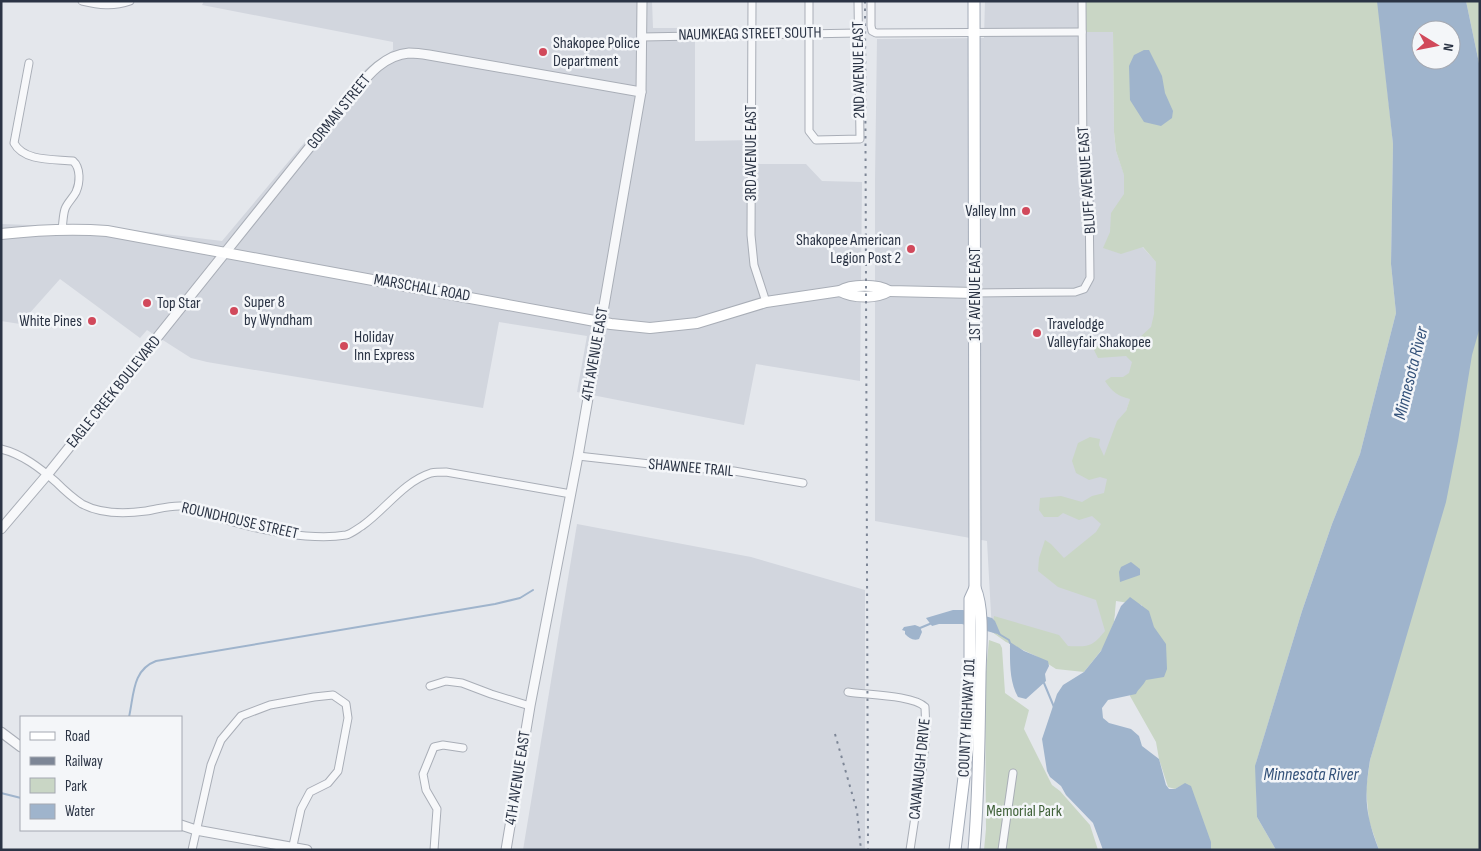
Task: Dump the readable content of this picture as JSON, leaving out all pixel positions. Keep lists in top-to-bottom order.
{
  "streets": {
    "main road": ["MARSCHALL ROAD", "1ST AVENUE EAST", "COUNTY HIGHWAY 101"],
    "street": [
      "NAUMKEAG STREET SOUTH",
      "2ND AVENUE EAST",
      "GORMAN STREET",
      "3RD AVENUE EAST",
      "BLUFF AVENUE EAST",
      "4TH AVENUE EAST",
      "EAGLE CREEK BOULEVARD",
      "SHAWNEE TRAIL",
      "ROUNDHOUSE STREET",
      "CAVANAUGH DRIVE"
    ]
  },
  "crossings": [
    ["NAUMKEAG STREET SOUTH", "2ND AVENUE EAST"],
    ["NAUMKEAG STREET SOUTH", "3RD AVENUE EAST"],
    ["NAUMKEAG STREET SOUTH", "4TH AVENUE EAST"],
    ["2ND AVENUE EAST", "1ST AVENUE EAST"],
    ["GORMAN STREET", "MARSCHALL ROAD"],
    ["GORMAN STREET", "4TH AVENUE EAST"],
    ["GORMAN STREET", "EAGLE CREEK BOULEVARD"],
    ["3RD AVENUE EAST", "MARSCHALL ROAD"],
    ["BLUFF AVENUE EAST", "MARSCHALL ROAD"],
    ["MARSCHALL ROAD", "1ST AVENUE EAST"],
    ["MARSCHALL ROAD", "4TH AVENUE EAST"],
    ["MARSCHALL ROAD", "EAGLE CREEK BOULEVARD"],
    ["1ST AVENUE EAST", "COUNTY HIGHWAY 101"],
    ["4TH AVENUE EAST", "SHAWNEE TRAIL"],
    ["4TH AVENUE EAST", "ROUNDHOUSE STREET"],
    ["EAGLE CREEK BOULEVARD", "ROUNDHOUSE STREET"]
  ],
  "water": ["Minnesota River"],
  "parks": ["Memorial Park"],
  "places": [
    "Shakopee Police Department",
    "Valley Inn",
    "Shakopee American Legion Post 2",
    "Top Star",
    "Super 8 by Wyndham",
    "White Pines",
    "Travelodge Valleyfair Shakopee",
    "Holiday Inn Express"
  ],
  "legend": [
    "Road",
    "Railway",
    "Park",
    "Water"
  ],
  "north": "right"
}
